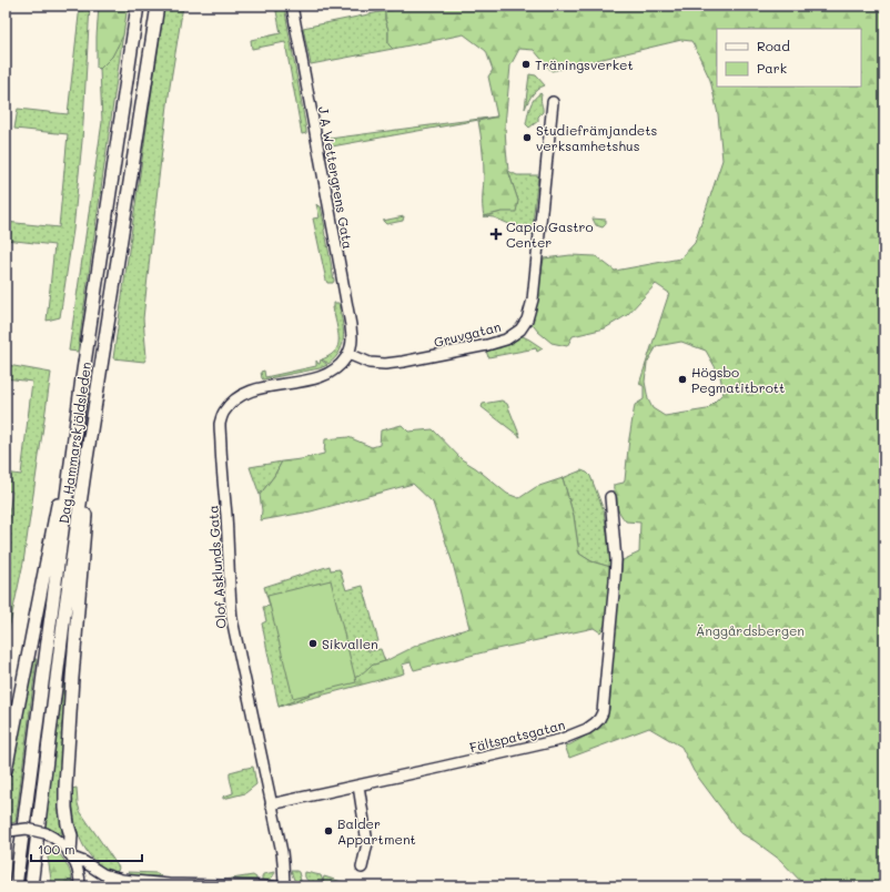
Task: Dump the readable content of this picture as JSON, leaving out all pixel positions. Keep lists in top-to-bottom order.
{
  "streets": {
    "main road": ["Dag Hammarskjöldsleden"],
    "street": [
      "J A Wettergrens Gata",
      "Gruvgatan",
      "Olof Asklunds Gata",
      "Fältspatsgatan"
    ]
  },
  "crossings": [
    ["J A Wettergrens Gata", "Gruvgatan"],
    ["J A Wettergrens Gata", "Olof Asklunds Gata"],
    ["Gruvgatan", "Olof Asklunds Gata"],
    ["Olof Asklunds Gata", "Fältspatsgatan"]
  ],
  "parks": ["Änggårdsbergen"],
  "places": {
    "other": [
      "Träningsverket",
      "Studiefrämjandets verksamhetshus",
      "Högsbo Pegmatitbrott",
      "Sikvallen",
      "Balder Appartment"
    ],
    "health": ["Capio Gastro Center"]
  },
  "legend": ["Road", "Park"],
  "scale_bar": "100 m"
}
